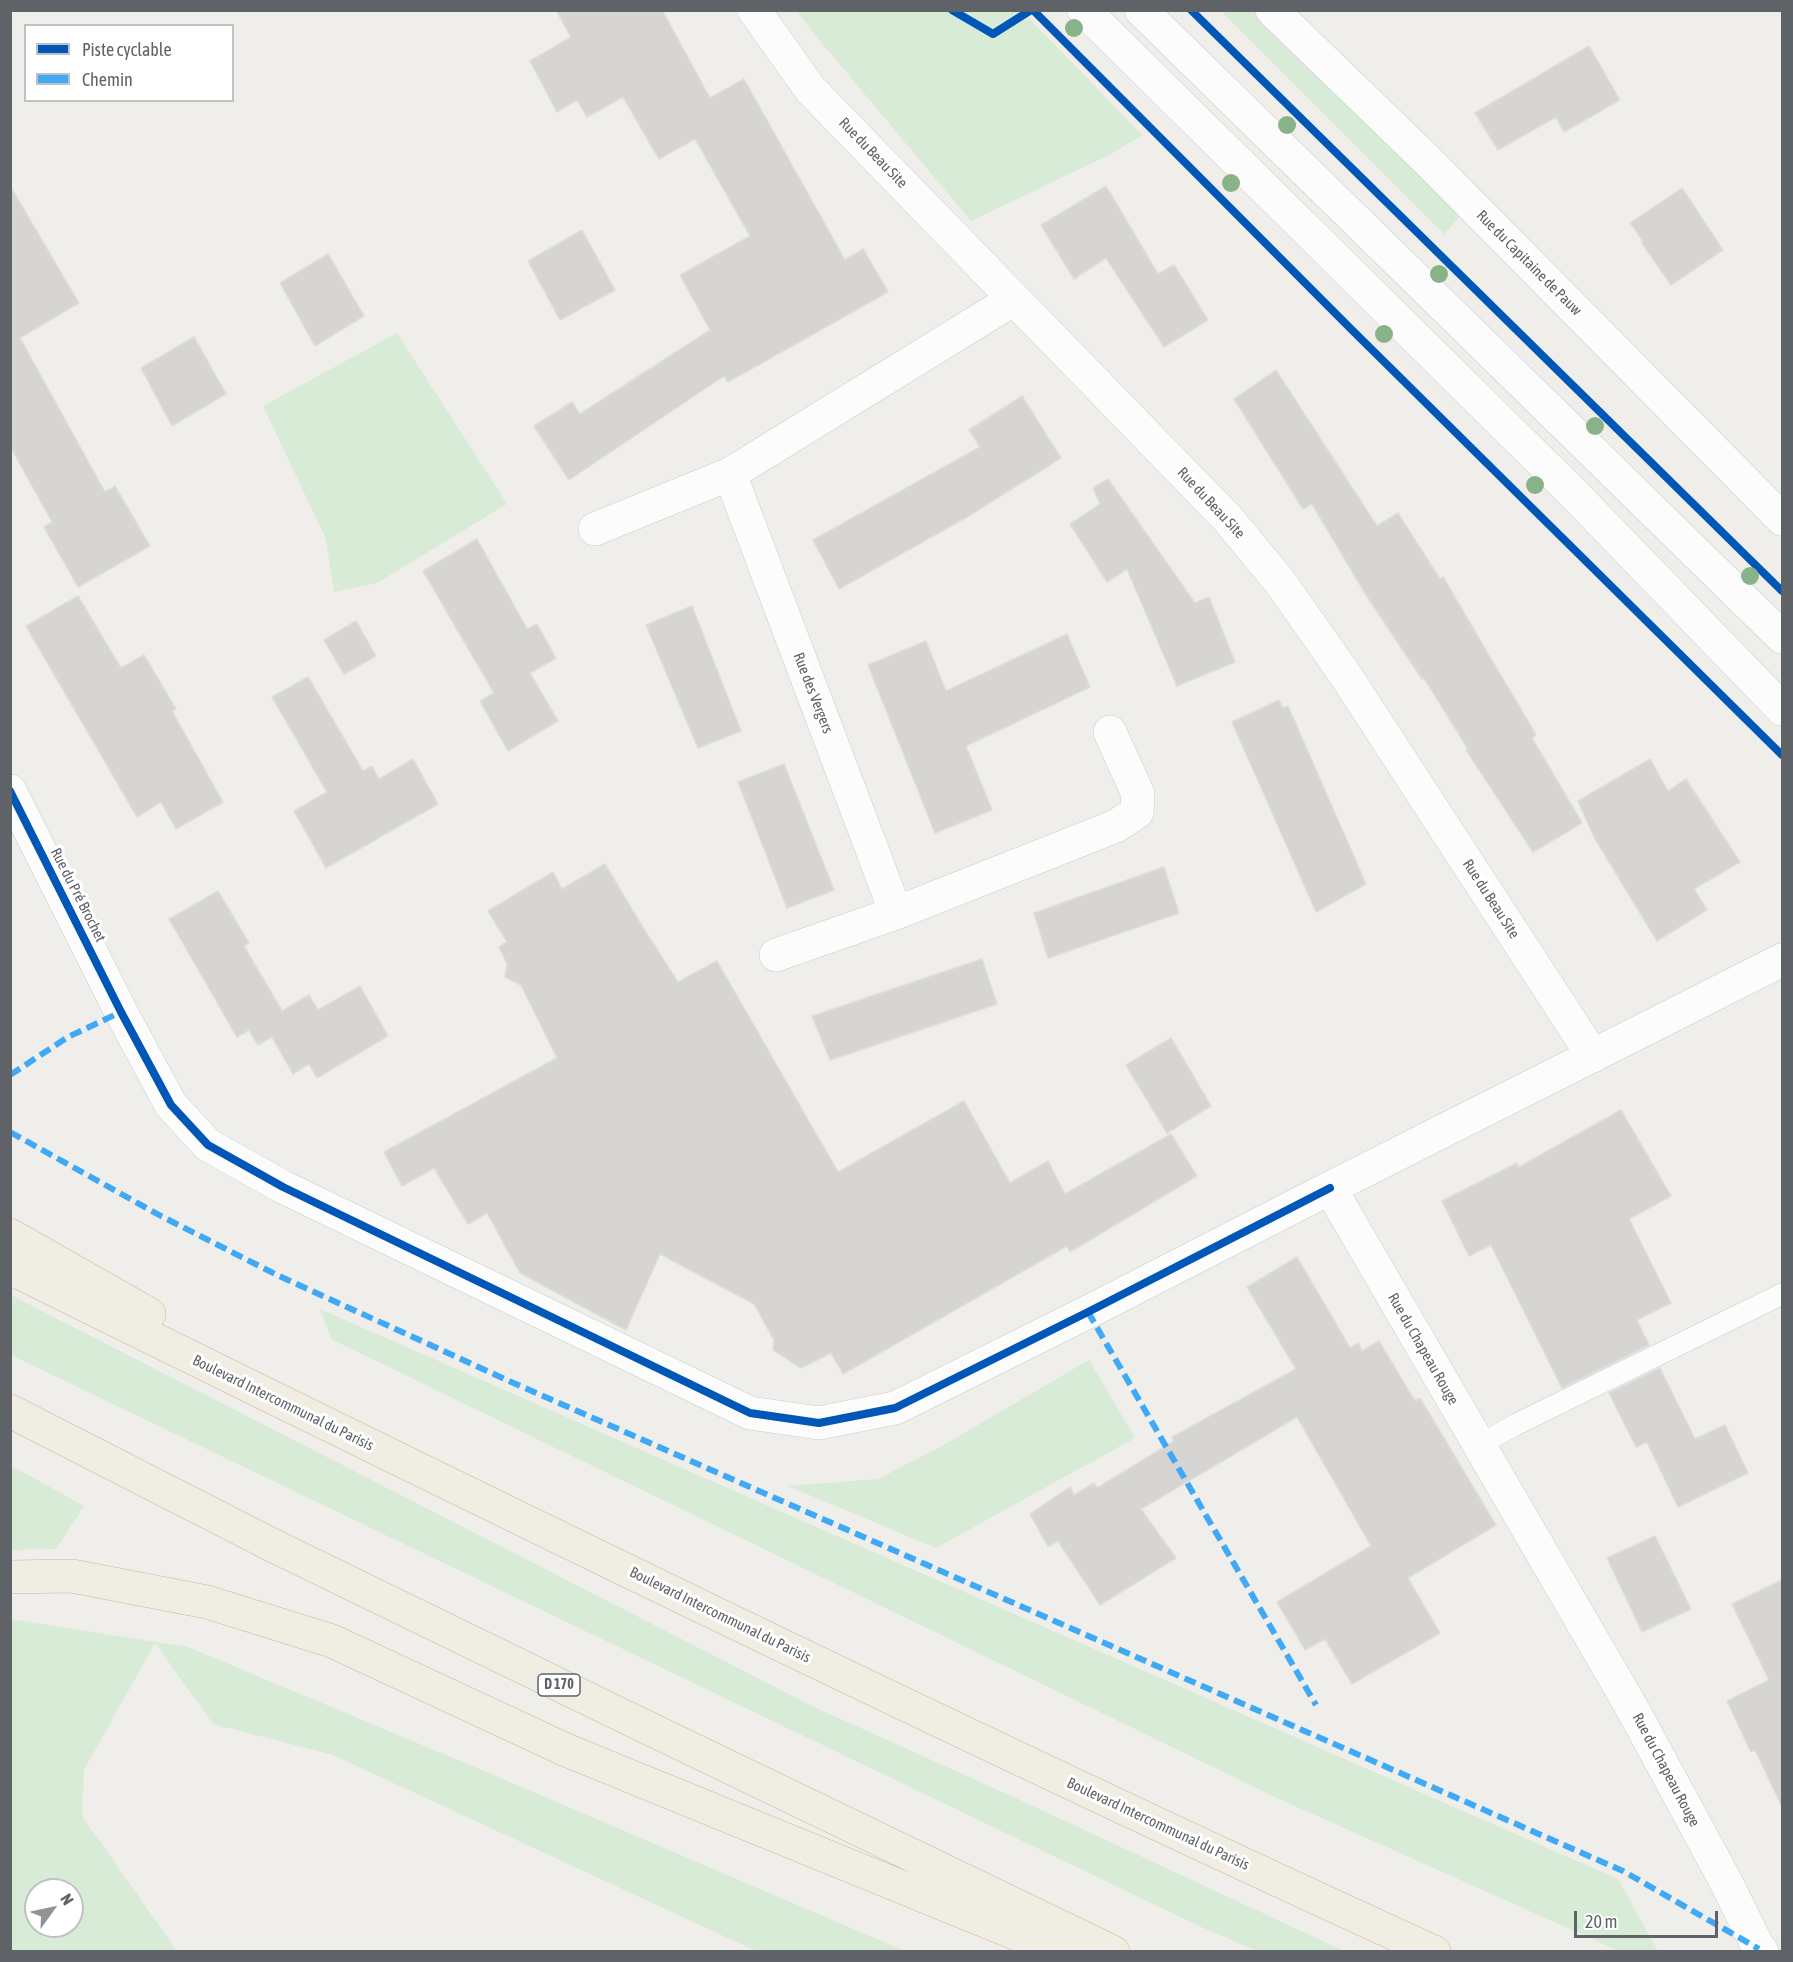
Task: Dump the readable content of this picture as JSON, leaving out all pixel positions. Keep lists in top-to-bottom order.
{
  "streets": {
    "highway": ["Boulevard Intercommunal du Parisis", "D 170"],
    "street": [
      "Rue du Beau Site",
      "Rue du Capitaine de Pauw",
      "Rue des Vergers",
      "Rue du Pré Brochet",
      "Rue du Chapeau Rouge"
    ]
  },
  "crossings": [
    ["Rue du Pré Brochet", "Rue du Chapeau Rouge"]
  ],
  "legend": ["Piste cyclable", "Chemin"],
  "scale_bar": "20 m",
  "north": "top right"
}
